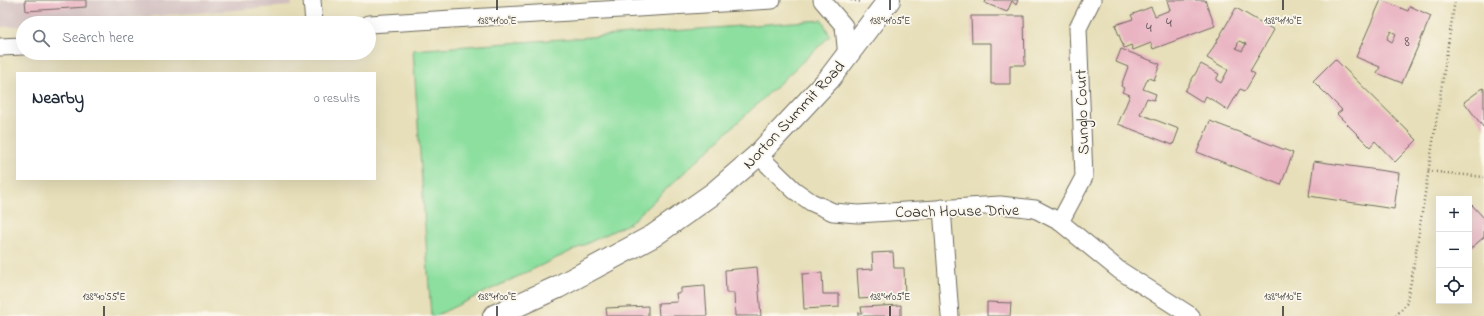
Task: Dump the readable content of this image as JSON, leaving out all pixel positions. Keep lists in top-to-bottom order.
{
  "streets": {
    "main road": ["Norton Summit Road"],
    "street": ["Sunglo Court", "Coach House Drive"]
  },
  "crossings": [
    ["Sunglo Court", "Coach House Drive"],
    ["Norton Summit Road", "Coach House Drive"]
  ],
  "house_numbers": ["4", "4", "8"],
  "page": {
    "search": "Search here",
    "heading": ["Nearby", "0 results"],
    "map_buttons": ["+", "−"]
  },
  "coordinates": [
    "138°41'00\"E",
    "138°41'05\"E",
    "138°41'10\"E",
    "138°40'55\"E"
  ]
}
